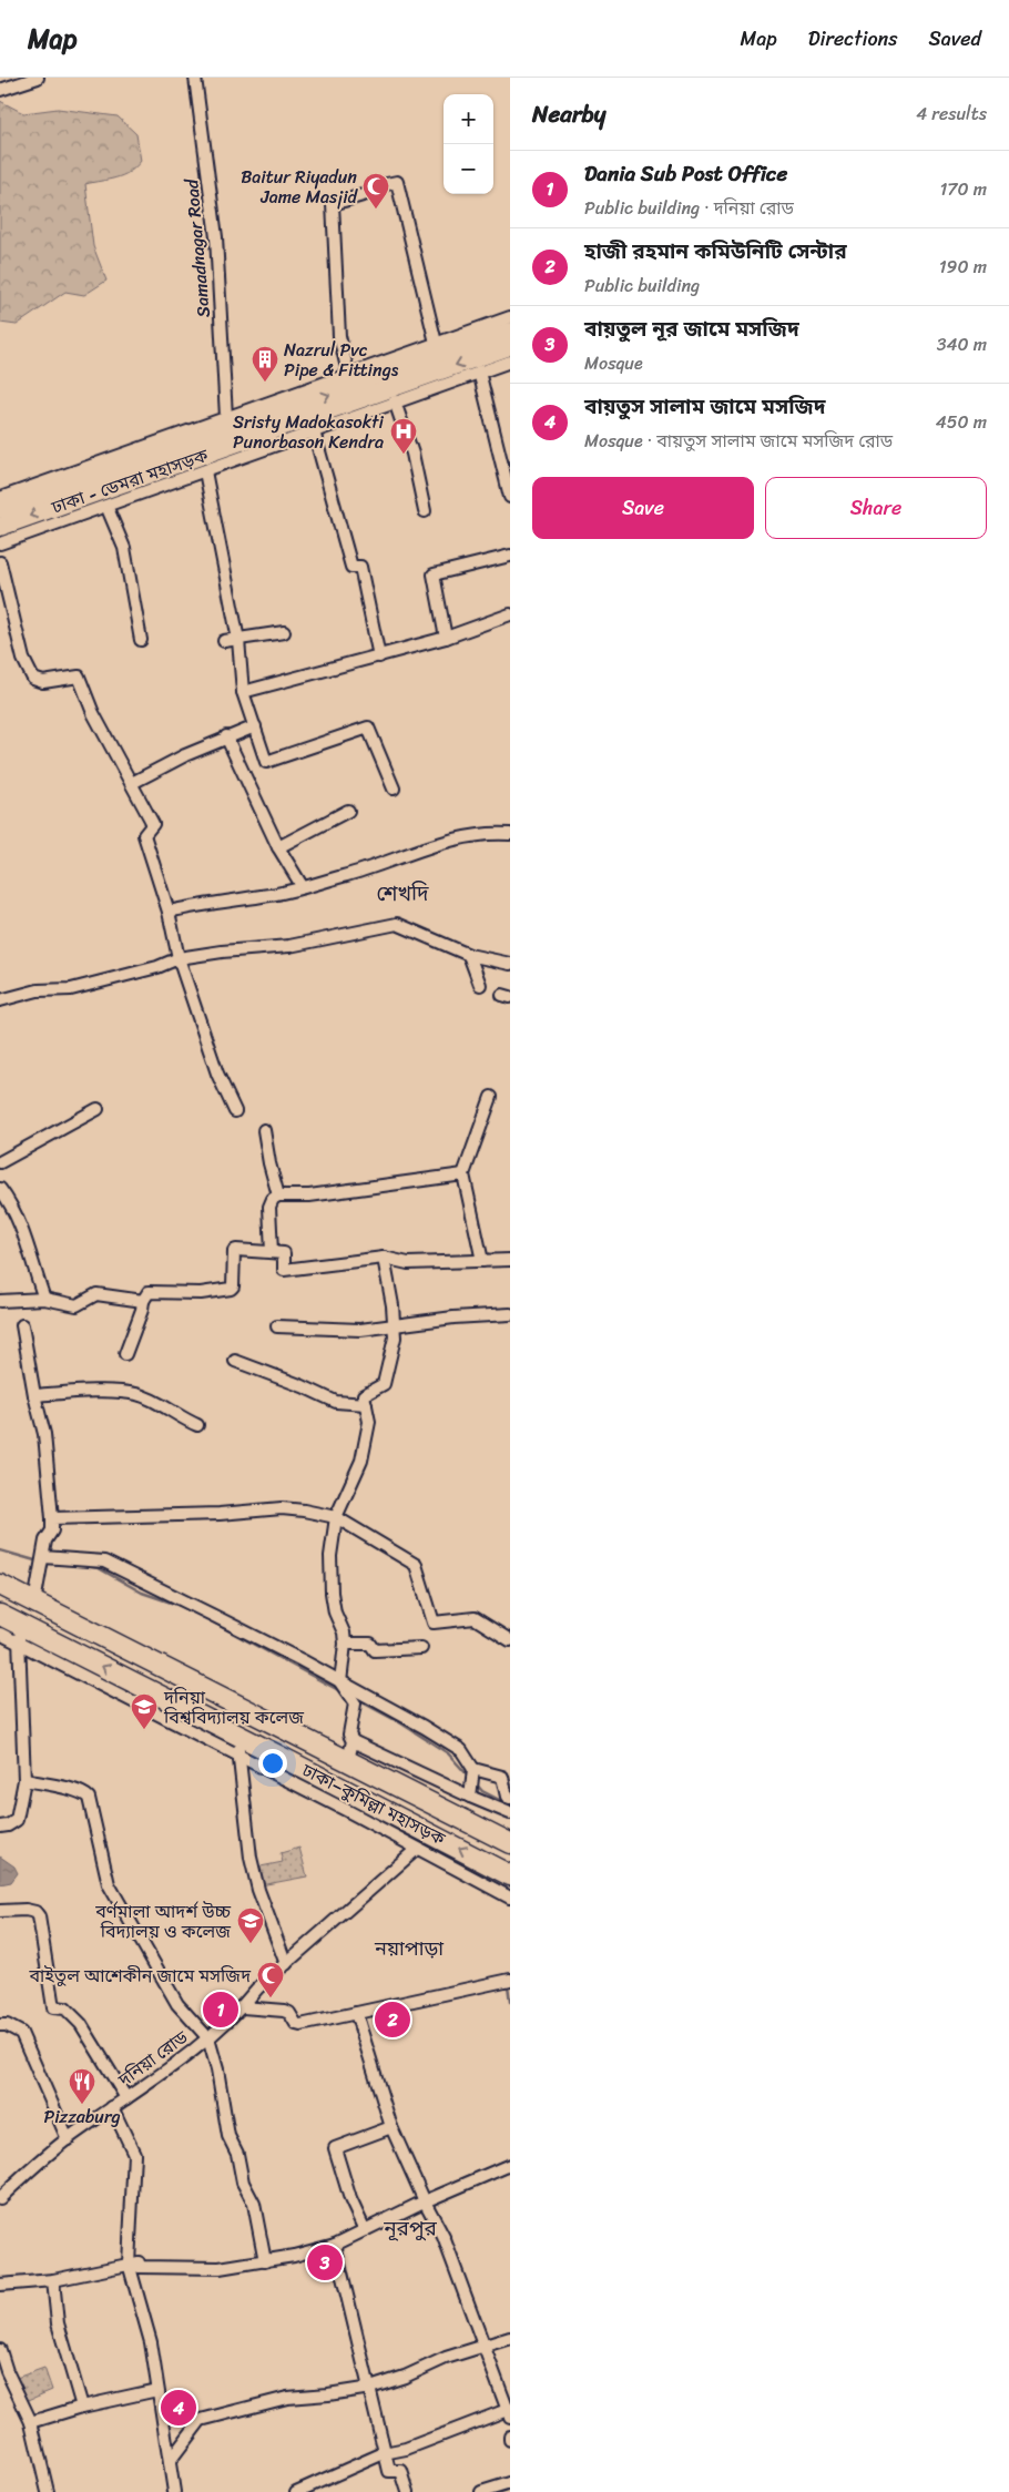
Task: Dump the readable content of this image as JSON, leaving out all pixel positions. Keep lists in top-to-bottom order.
{
  "streets": {
    "highway": ["ঢাকা–কুমিল্লা মহাসড়ক"],
    "main road": ["ঢাকা - ডেমরা মহাসড়ক"],
    "street": ["Samadnagar Road", "দনিয়া রোড"]
  },
  "districts": ["শেখদি", "নয়াপাড়া", "নূরপুর"],
  "places": {
    "mosque": ["Baitur Riyadun Jame Masjid", "বাইতুল আশেকীন জামে মসজিদ"],
    "building": ["Nazrul Pvc Pipe & Fittings"],
    "hospital": ["Sristy Madokasokti Punorbason Kendra"],
    "school or university": ["দনিয়া বিশ্ববিদ্যালয় কলেজ", "বর্ণমালা আদর্শ উচ্চ বিদ্যালয় ও কলেজ"],
    "restaurant": ["Pizzaburg"]
  },
  "page": {
    "header": "Map",
    "nav": ["Map", "Directions", "Saved"],
    "heading": ["Nearby", "4 results"],
    "map_buttons": ["+", "−"],
    "list": [
      {
        "mark": "1",
        "name": "Dania Sub Post Office",
        "note": "Public building · দনিয়া রোড",
        "value": "170 m"
      },
      {
        "mark": "2",
        "name": "হাজী রহমান কমিউনিটি সেন্টার",
        "note": "Public building",
        "value": "190 m"
      },
      {
        "mark": "3",
        "name": "বায়তুল নূর জামে মসজিদ",
        "note": "Mosque",
        "value": "340 m"
      },
      {
        "mark": "4",
        "name": "বায়তুস সালাম জামে মসজিদ",
        "note": "Mosque · বায়তুস সালাম জামে মসজিদ রোড",
        "value": "450 m"
      }
    ],
    "buttons": ["Save", "Share"],
    "pins": [
      "1",
      "2",
      "3",
      "4"
    ]
  }
}
